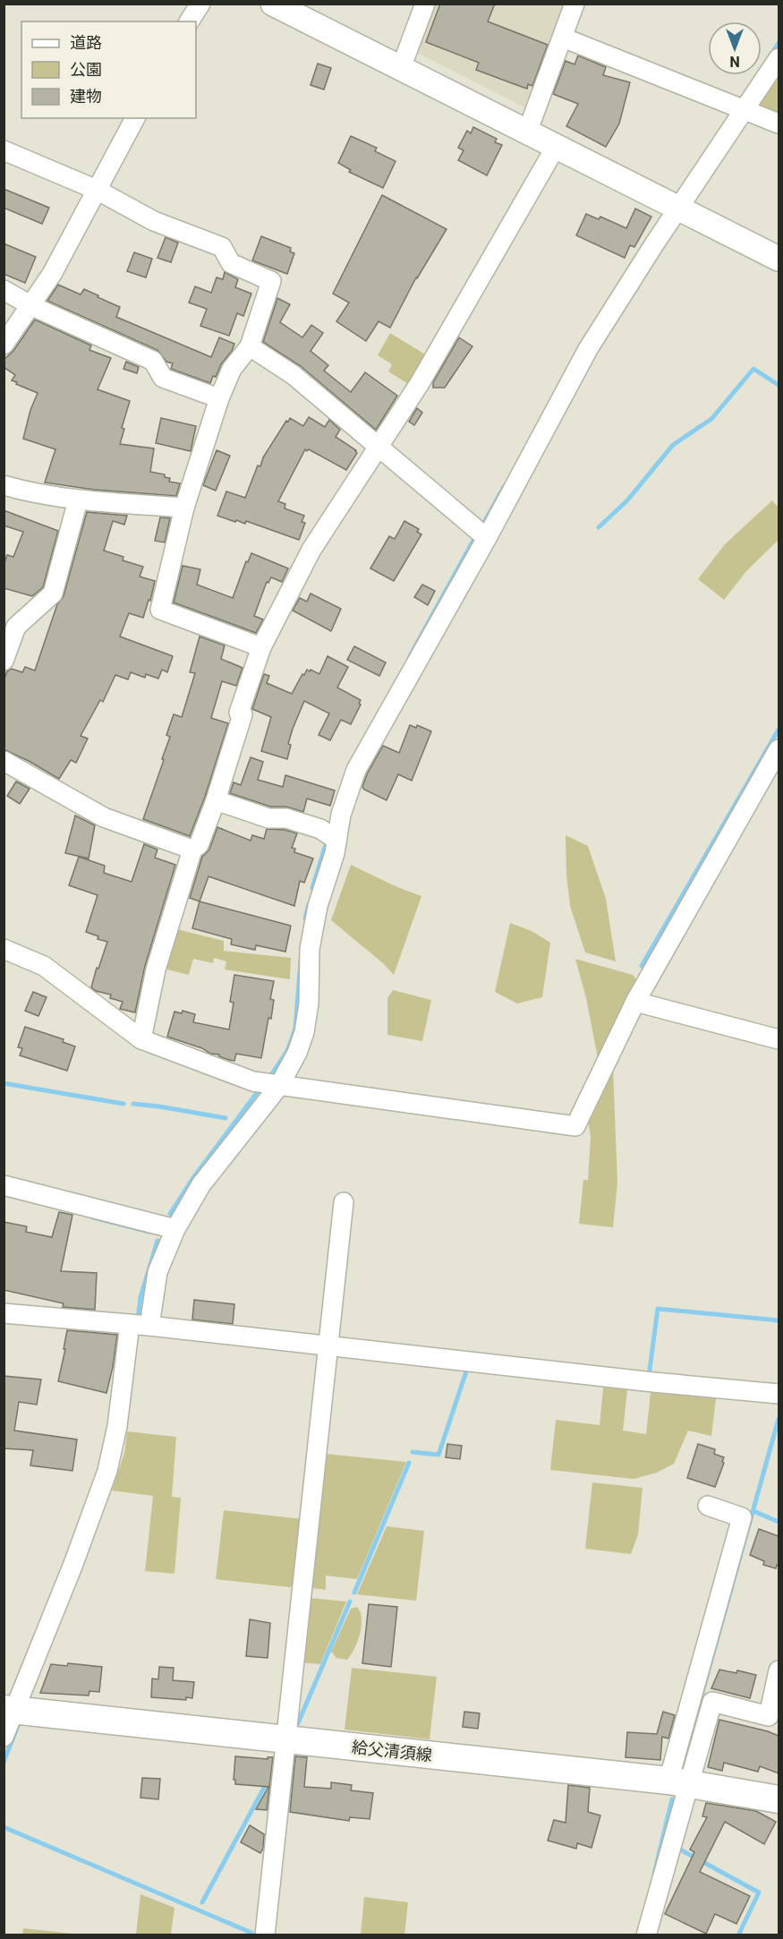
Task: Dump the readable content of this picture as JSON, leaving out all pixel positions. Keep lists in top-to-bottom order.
{
  "streets": {
    "main road": ["給父清須線"]
  },
  "legend": ["道路", "公園", "建物"],
  "north": "bottom"
}
